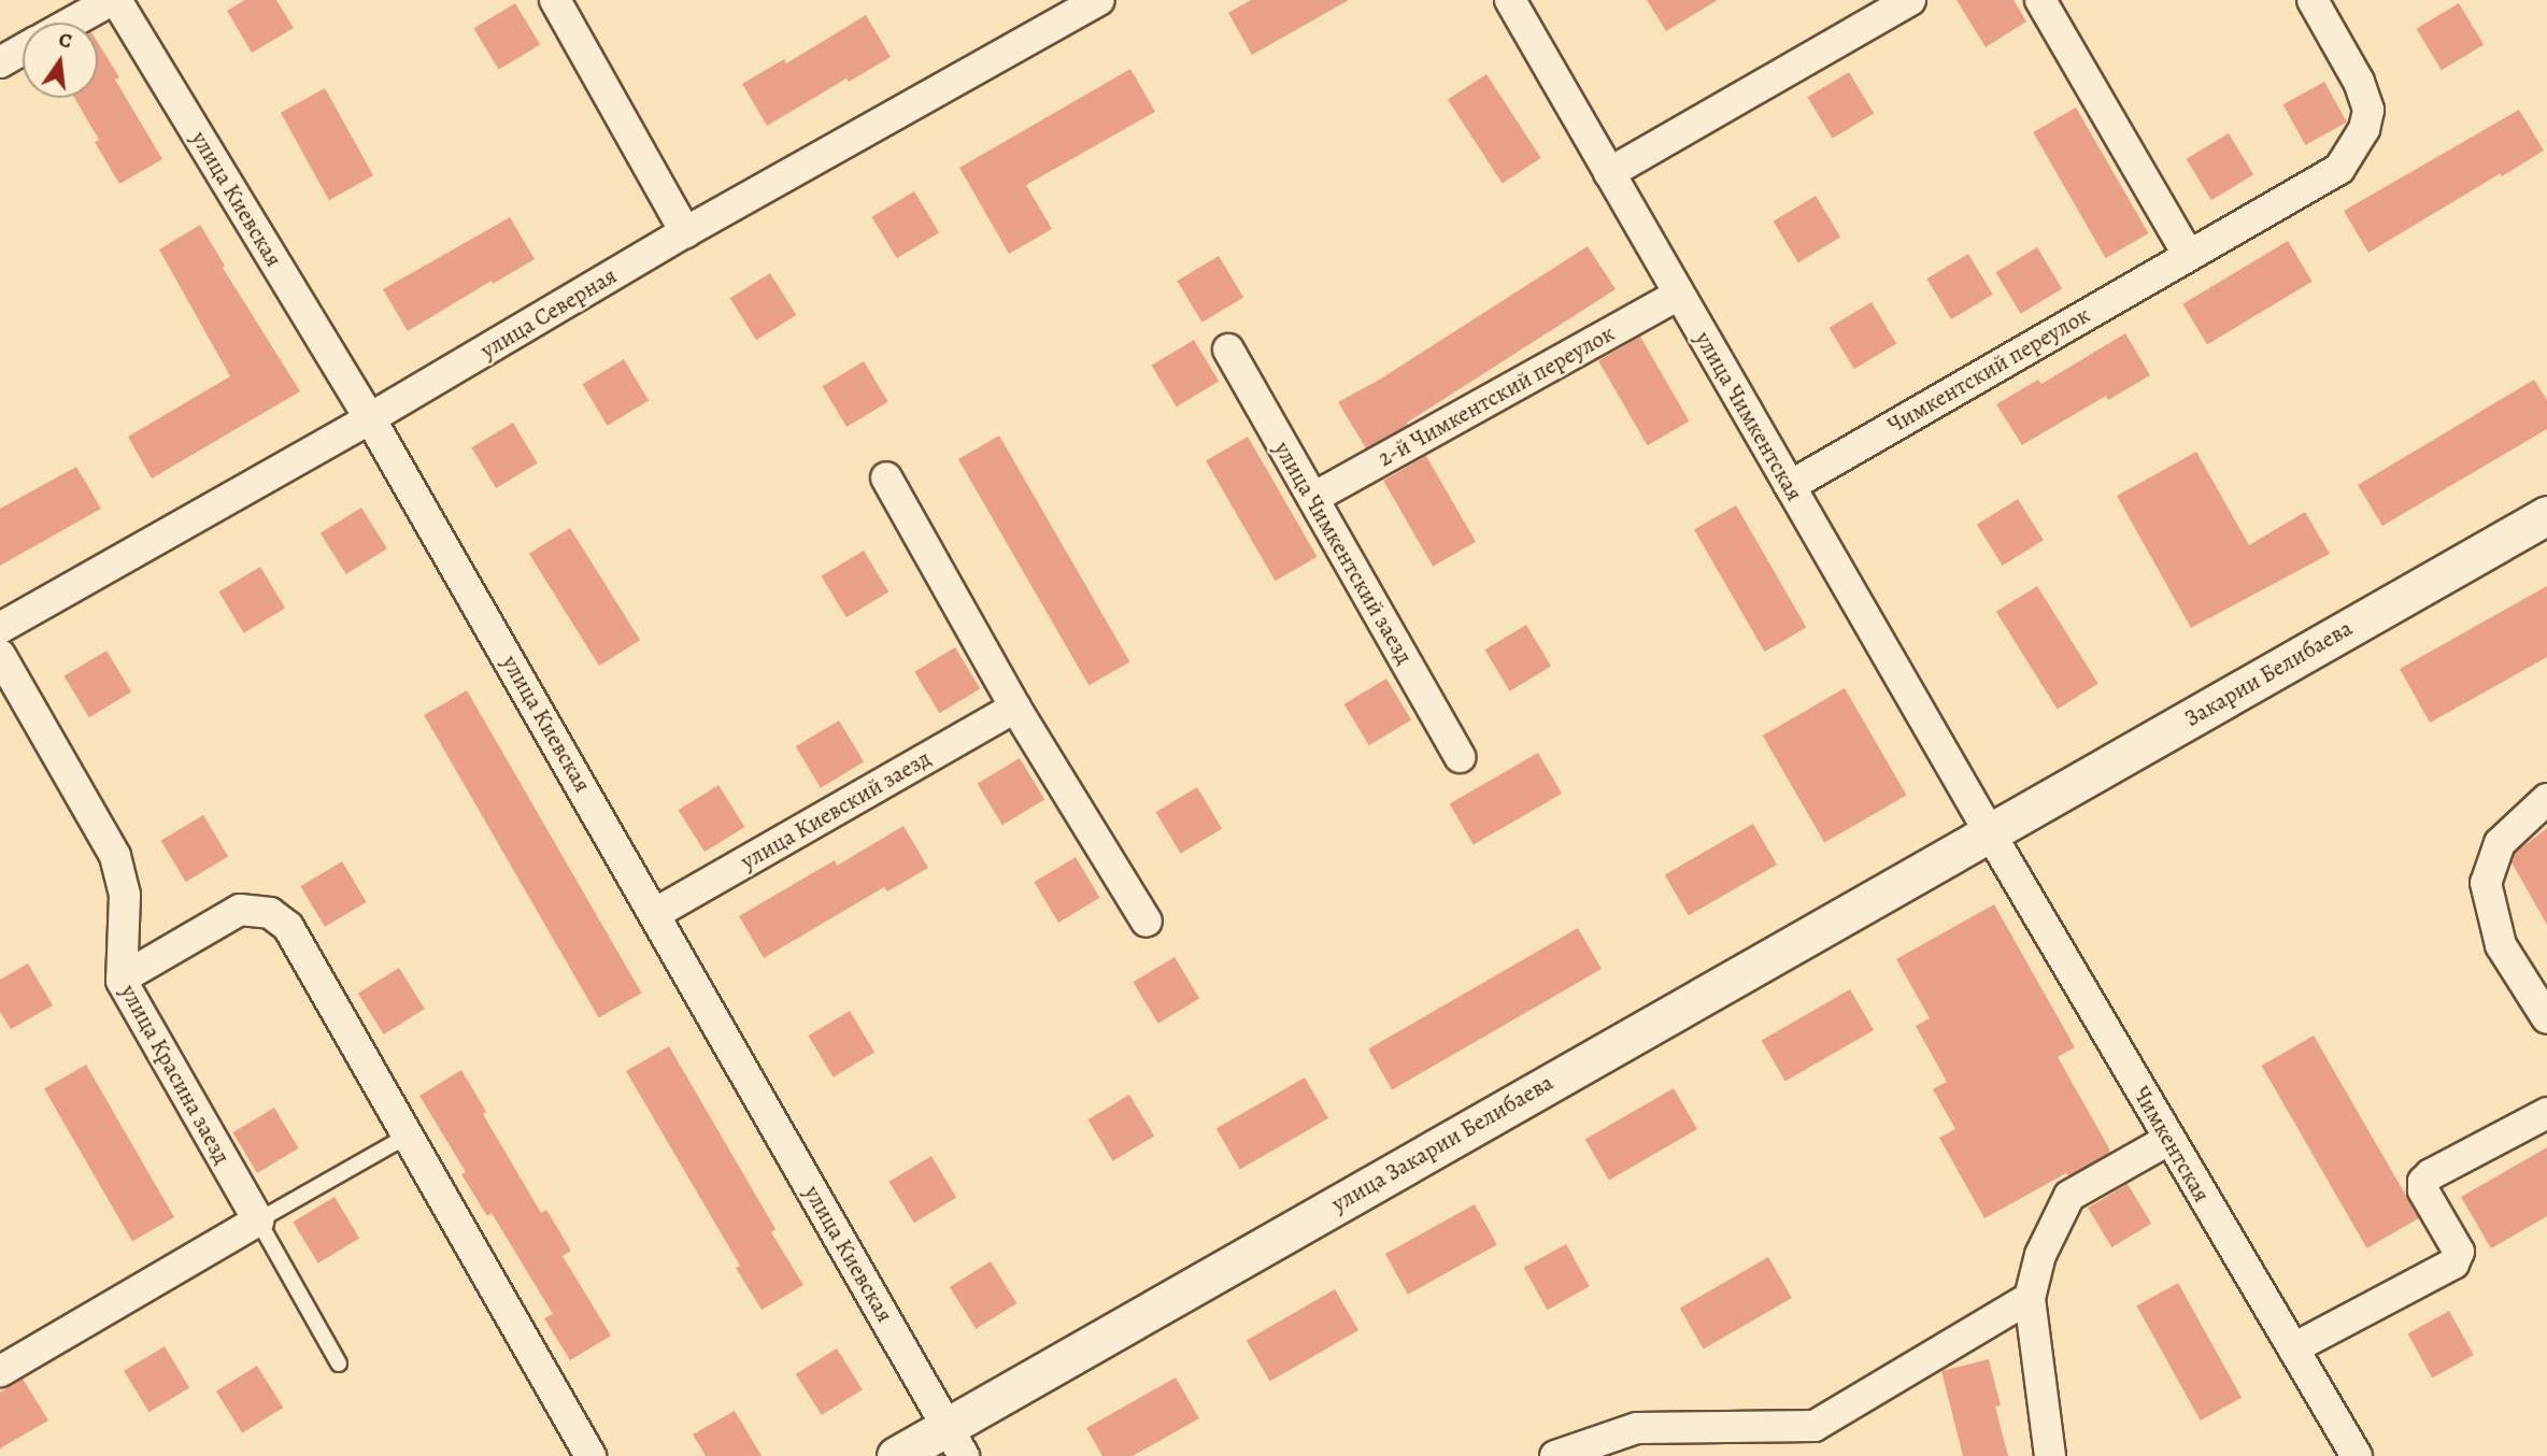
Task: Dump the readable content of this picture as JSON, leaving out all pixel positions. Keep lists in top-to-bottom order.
{
  "streets": {
    "street": [
      "улица Киевская",
      "улица Северная",
      "Чимкентский переулок",
      "2-й Чимкентский переулок",
      "улица Чимкентская",
      "улица Чимкентский заезд",
      "Закарии Белибаева",
      "улица Киевский заезд",
      "улица Красина заезд",
      "улица Закарии Белибаева",
      "Чимкентская"
    ]
  },
  "crossings": [
    ["улица Киевская", "улица Северная"],
    ["улица Киевская", "улица Киевский заезд"],
    ["улица Киевская", "улица Закарии Белибаева"],
    ["Чимкентский переулок", "улица Чимкентская"],
    ["2-й Чимкентский переулок", "улица Чимкентская"],
    ["2-й Чимкентский переулок", "улица Чимкентский заезд"],
    ["улица Чимкентская", "Закарии Белибаева"],
    ["улица Чимкентская", "улица Закарии Белибаева"],
    ["улица Чимкентская", "Чимкентская"],
    ["Закарии Белибаева", "улица Закарии Белибаева"],
    ["Закарии Белибаева", "Чимкентская"],
    ["улица Закарии Белибаева", "Чимкентская"]
  ],
  "north": "top"
}
